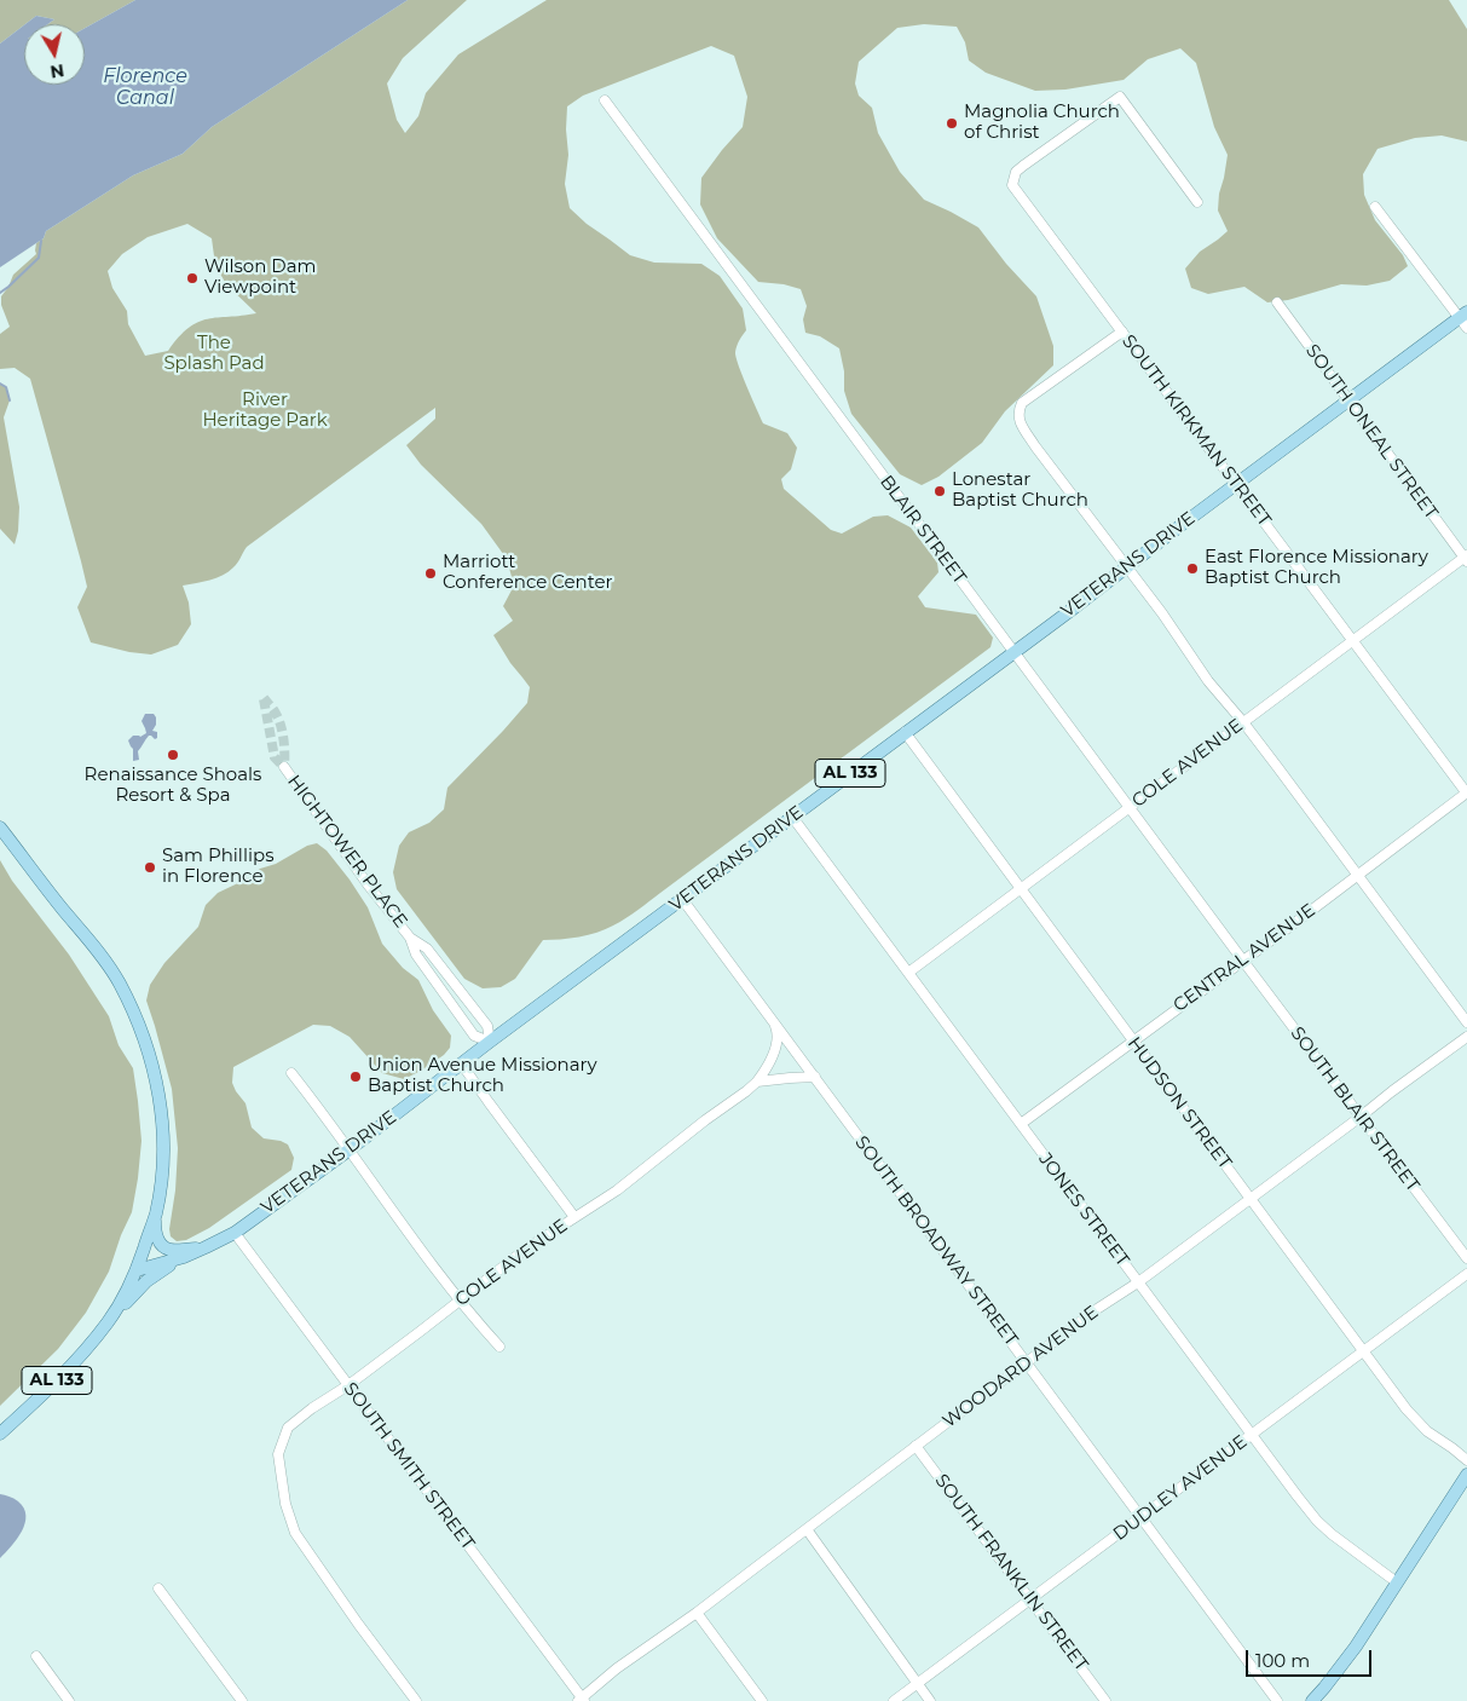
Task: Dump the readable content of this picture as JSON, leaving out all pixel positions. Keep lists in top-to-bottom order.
{
  "streets": {
    "main road": ["VETERANS DRIVE", "AL 133"],
    "street": [
      "SOUTH KIRKMAN STREET",
      "SOUTH ONEAL STREET",
      "BLAIR STREET",
      "COLE AVENUE",
      "HIGHTOWER PLACE",
      "CENTRAL AVENUE",
      "HUDSON STREET",
      "SOUTH BLAIR STREET",
      "JONES STREET",
      "SOUTH BROADWAY STREET",
      "WOODARD AVENUE",
      "SOUTH SMITH STREET",
      "DUDLEY AVENUE",
      "SOUTH FRANKLIN STREET"
    ]
  },
  "crossings": [
    ["SOUTH KIRKMAN STREET", "VETERANS DRIVE"],
    ["SOUTH KIRKMAN STREET", "COLE AVENUE"],
    ["SOUTH KIRKMAN STREET", "CENTRAL AVENUE"],
    ["SOUTH ONEAL STREET", "VETERANS DRIVE"],
    ["SOUTH ONEAL STREET", "COLE AVENUE"],
    ["BLAIR STREET", "VETERANS DRIVE"],
    ["BLAIR STREET", "COLE AVENUE"],
    ["BLAIR STREET", "CENTRAL AVENUE"],
    ["BLAIR STREET", "SOUTH BLAIR STREET"],
    ["VETERANS DRIVE", "AL 133"],
    ["VETERANS DRIVE", "HIGHTOWER PLACE"],
    ["VETERANS DRIVE", "HUDSON STREET"],
    ["VETERANS DRIVE", "JONES STREET"],
    ["VETERANS DRIVE", "SOUTH BROADWAY STREET"],
    ["VETERANS DRIVE", "SOUTH SMITH STREET"],
    ["COLE AVENUE", "HUDSON STREET"],
    ["COLE AVENUE", "JONES STREET"],
    ["COLE AVENUE", "SOUTH BROADWAY STREET"],
    ["COLE AVENUE", "SOUTH SMITH STREET"],
    ["CENTRAL AVENUE", "HUDSON STREET"],
    ["CENTRAL AVENUE", "SOUTH BLAIR STREET"],
    ["CENTRAL AVENUE", "JONES STREET"],
    ["HUDSON STREET", "WOODARD AVENUE"],
    ["HUDSON STREET", "DUDLEY AVENUE"],
    ["SOUTH BLAIR STREET", "WOODARD AVENUE"],
    ["JONES STREET", "WOODARD AVENUE"],
    ["JONES STREET", "DUDLEY AVENUE"],
    ["SOUTH BROADWAY STREET", "WOODARD AVENUE"],
    ["SOUTH BROADWAY STREET", "DUDLEY AVENUE"],
    ["WOODARD AVENUE", "SOUTH SMITH STREET"],
    ["WOODARD AVENUE", "SOUTH FRANKLIN STREET"],
    ["DUDLEY AVENUE", "SOUTH FRANKLIN STREET"]
  ],
  "water": ["Florence Canal"],
  "parks": ["The Splash Pad", "River Heritage Park"],
  "places": [
    "Magnolia Church of Christ",
    "Wilson Dam Viewpoint",
    "Lonestar Baptist Church",
    "East Florence Missionary Baptist Church",
    "Marriott Conference Center",
    "Renaissance Shoals Resort & Spa",
    "Sam Phillips in Florence",
    "Union Avenue Missionary Baptist Church"
  ],
  "scale_bar": "100 m",
  "north": "bottom"
}
